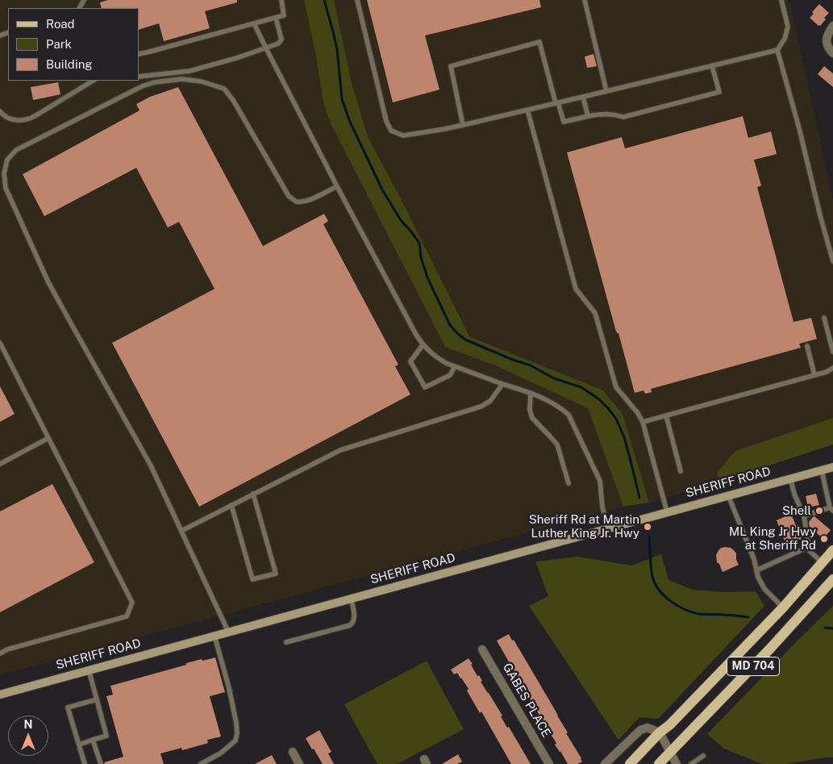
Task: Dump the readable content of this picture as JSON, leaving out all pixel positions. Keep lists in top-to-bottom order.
{
  "streets": {
    "main road": ["SHERIFF ROAD", "MD 704"],
    "street": ["GABES PLACE"]
  },
  "places": ["Shell", "Sheriff Rd at Martin Luther King Jr. Hwy", "ML King Jr Hwy at Sheriff Rd"],
  "legend": ["Road", "Park", "Building"],
  "north": "top"
}
